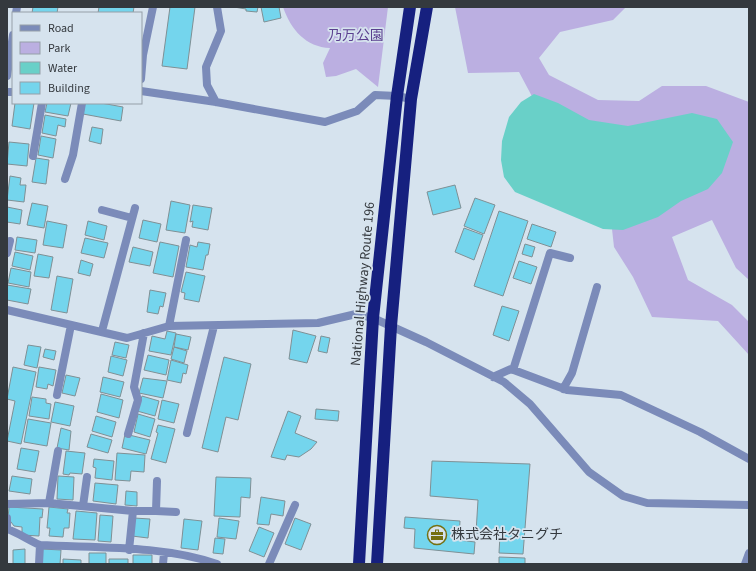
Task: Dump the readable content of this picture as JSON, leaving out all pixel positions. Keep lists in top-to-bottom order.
{
  "streets": {
    "highway": ["National Highway Route 196"]
  },
  "parks": ["乃万公園"],
  "places": {
    "office": ["株式会社タニグチ"]
  },
  "legend": [
    "Road",
    "Park",
    "Water",
    "Building"
  ]
}
